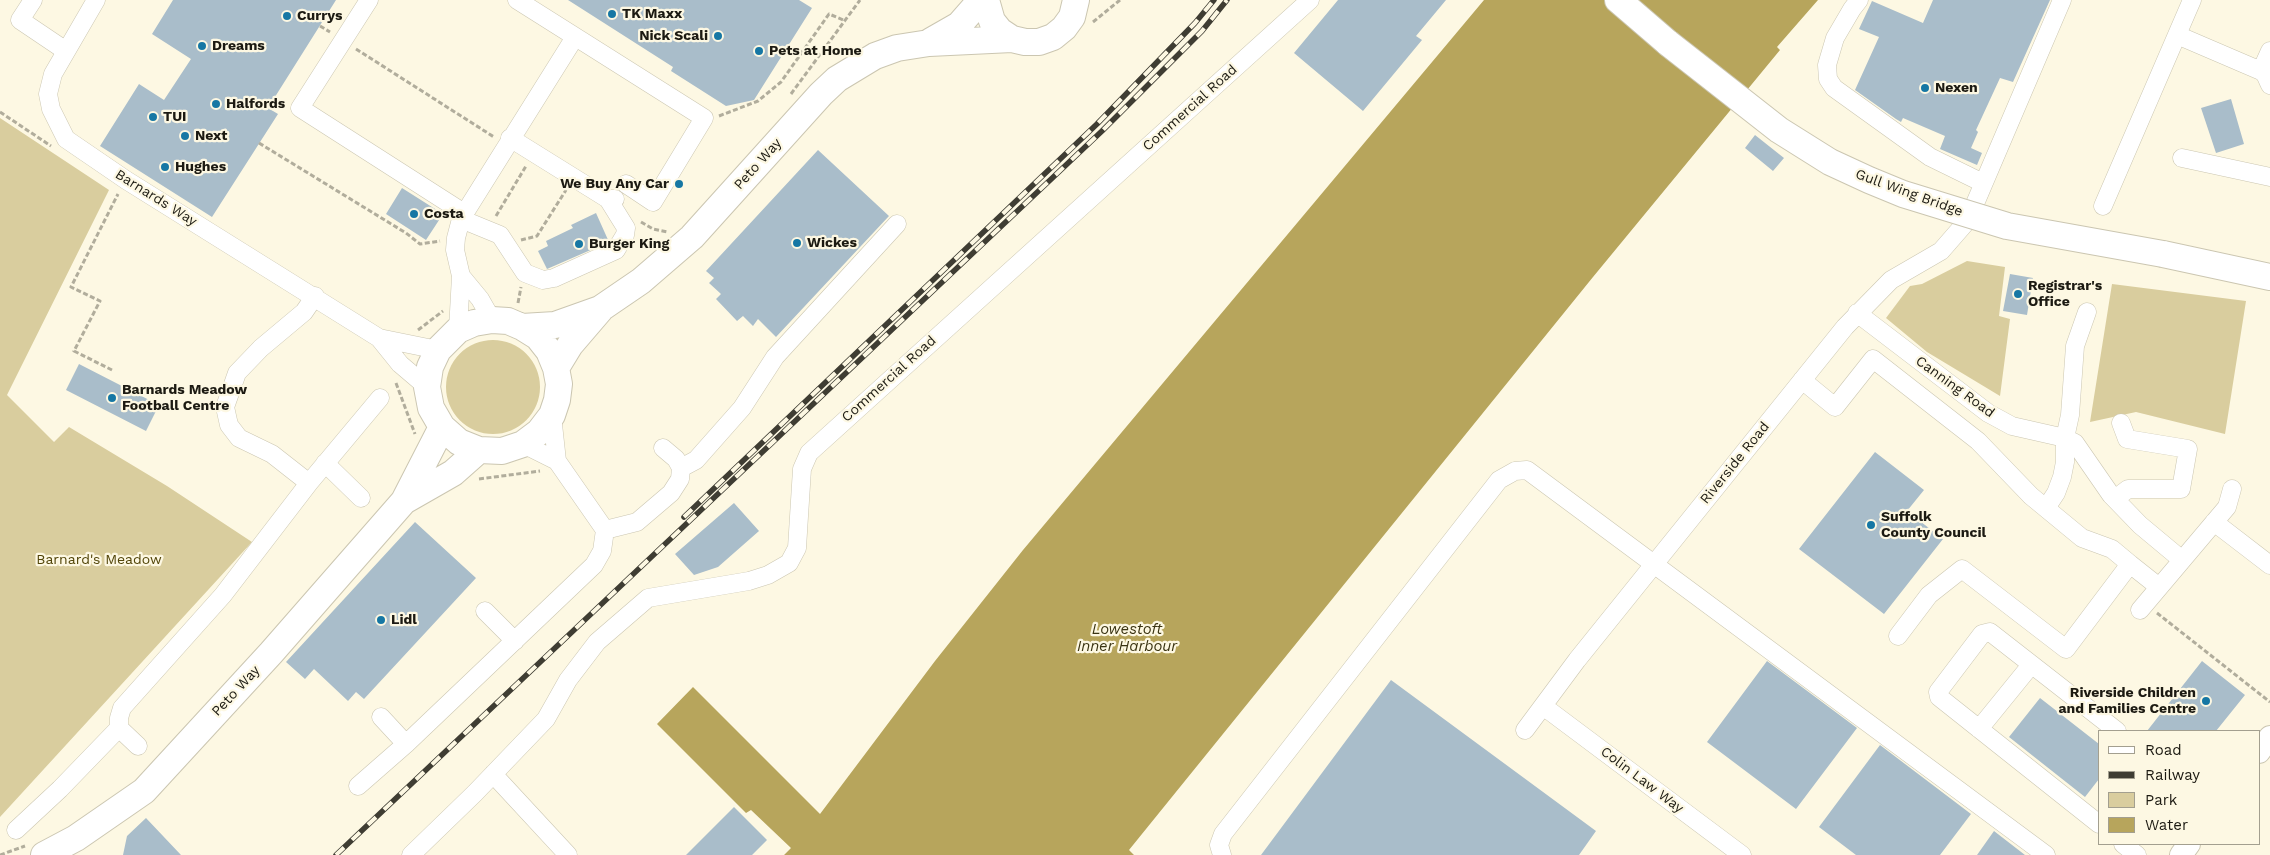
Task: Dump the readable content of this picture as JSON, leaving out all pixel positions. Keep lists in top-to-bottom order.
{
  "streets": {
    "highway": ["Peto Way", "Gull Wing Bridge"],
    "street": [
      "Commercial Road",
      "Barnards Way",
      "Canning Road",
      "Riverside Road",
      "Colin Law Way"
    ]
  },
  "crossings": [
    ["Peto Way", "Barnards Way"],
    ["Canning Road", "Riverside Road"],
    ["Riverside Road", "Colin Law Way"]
  ],
  "water": ["Lowestoft Inner Harbour"],
  "parks": ["Barnard's Meadow"],
  "places": [
    "TK Maxx",
    "Currys",
    "Nick Scali",
    "Dreams",
    "Pets at Home",
    "Nexen",
    "Halfords",
    "TUI",
    "Next",
    "Hughes",
    "We Buy Any Car",
    "Costa",
    "Wickes",
    "Burger King",
    "Registrar's Office",
    "Barnards Meadow Football Centre",
    "Suffolk County Council",
    "Lidl",
    "Riverside Children and Families Centre"
  ],
  "legend": [
    "Road",
    "Railway",
    "Park",
    "Water"
  ]
}
